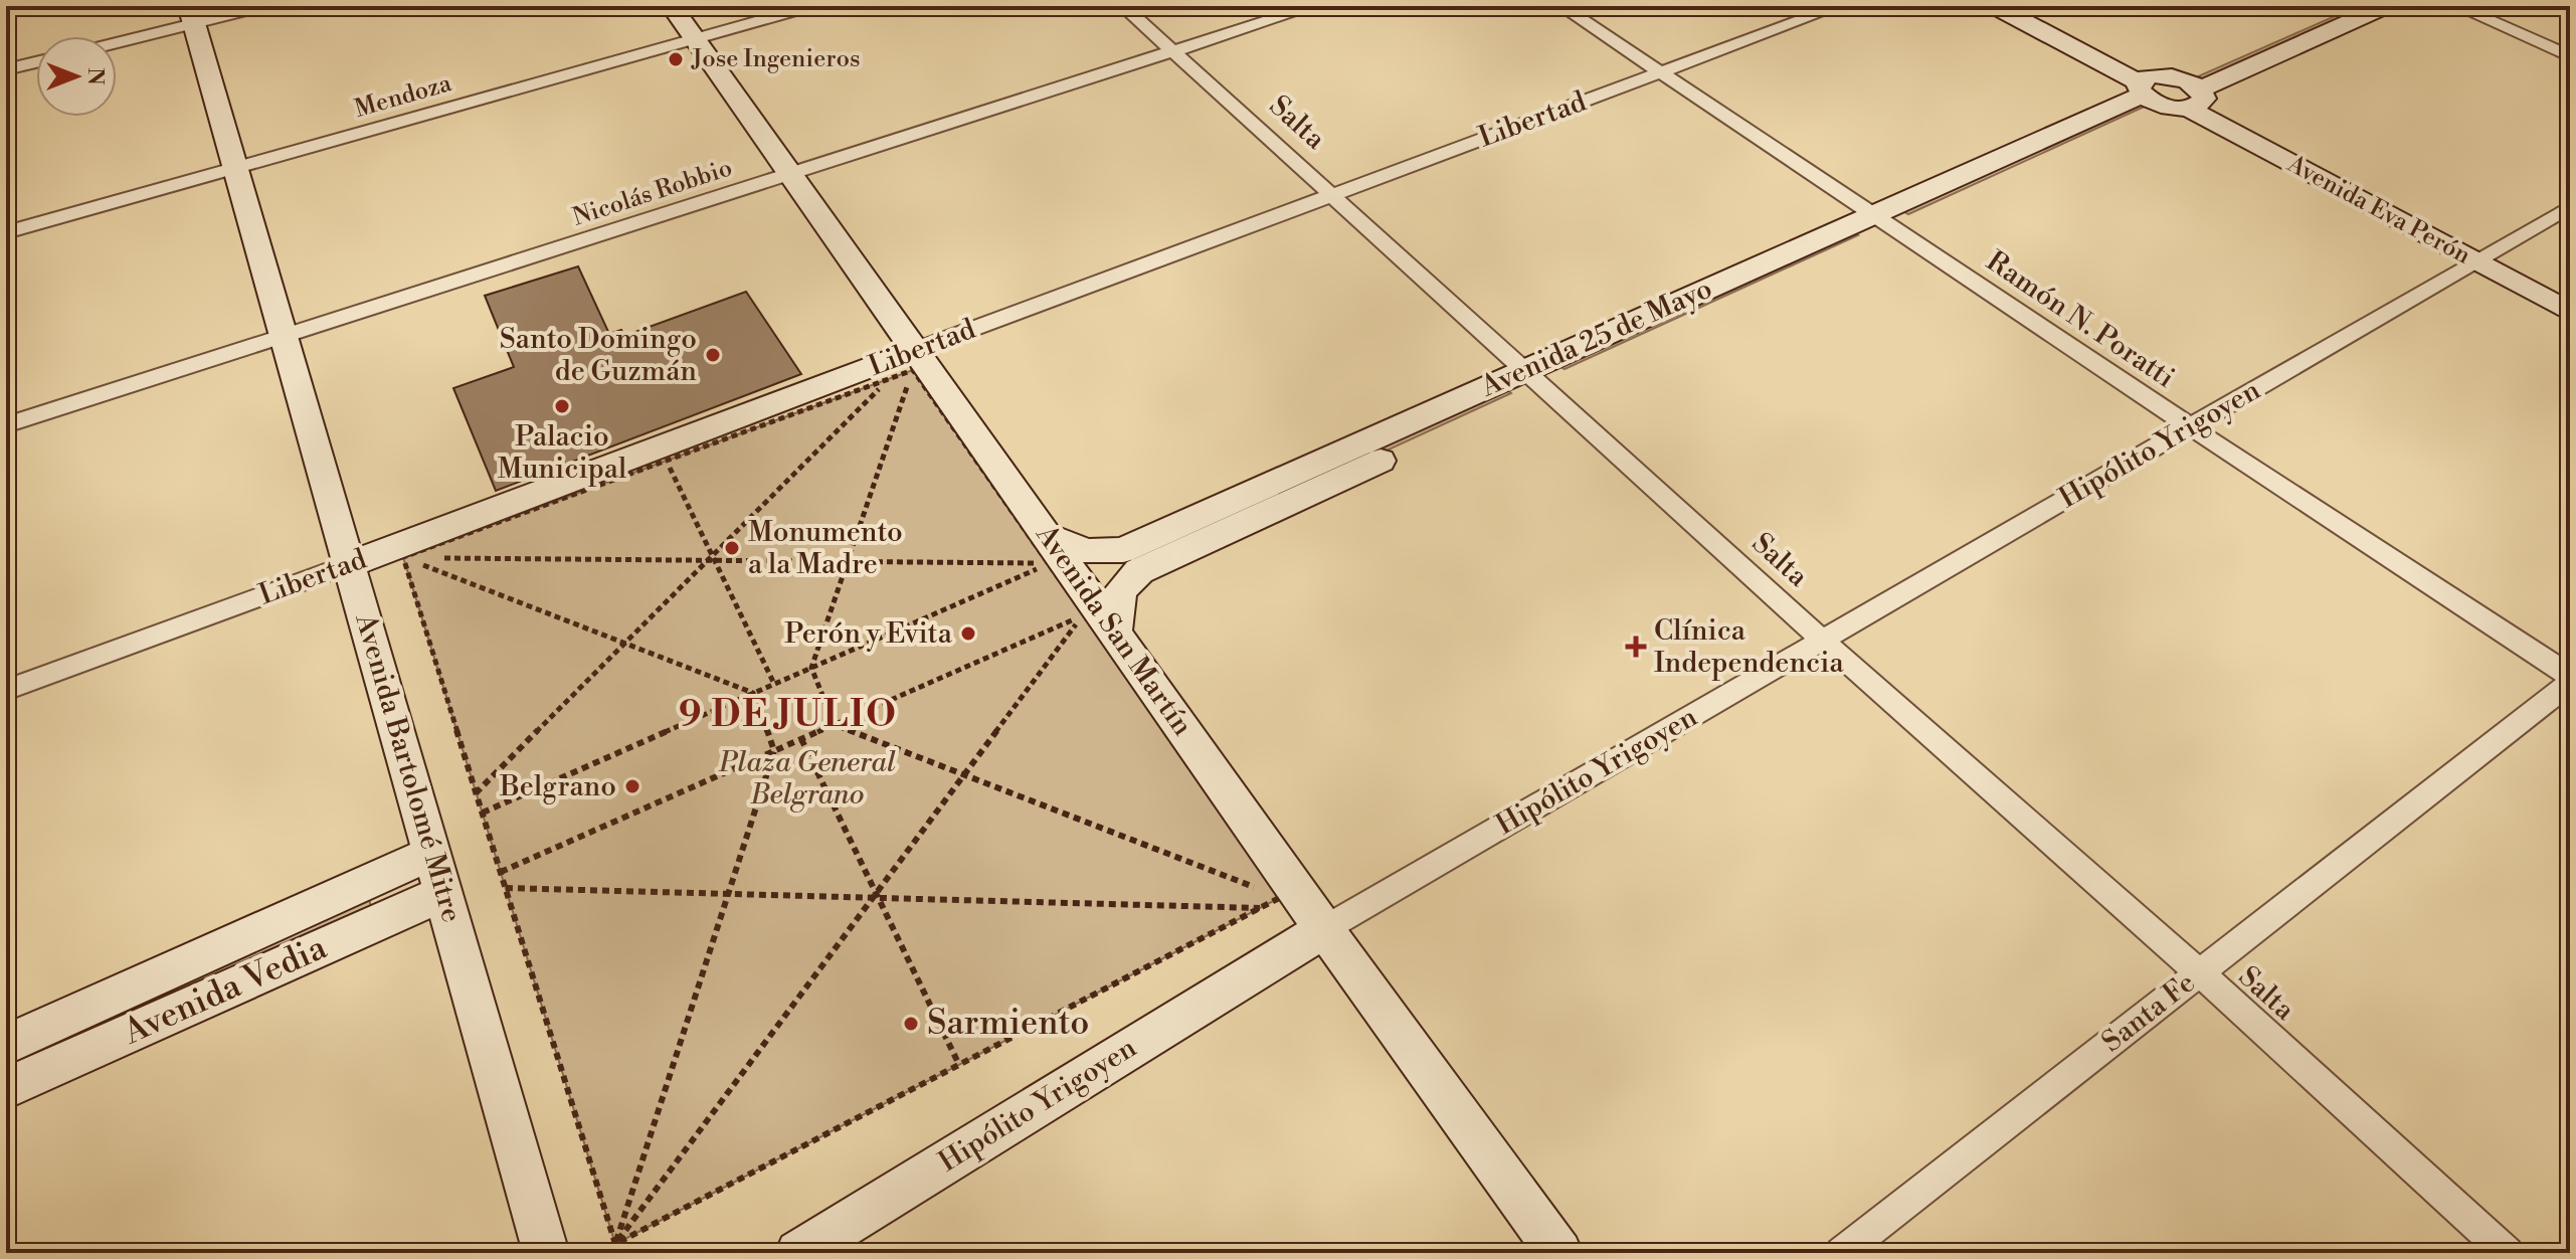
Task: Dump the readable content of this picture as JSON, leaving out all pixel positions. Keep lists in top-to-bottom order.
{
  "streets": {
    "main road": [
      "Libertad",
      "Avenida Eva Perón",
      "Avenida 25 de Mayo",
      "Hipólito Yrigoyen",
      "Avenida San Martín",
      "Avenida Bartolomé Mitre",
      "Avenida Vedia"
    ],
    "street": [
      "Mendoza",
      "Salta",
      "Nicolás Robbio",
      "Ramón N. Poratti",
      "Santa Fe"
    ]
  },
  "crossings": [
    ["Mendoza", "Avenida San Martín"],
    ["Mendoza", "Avenida Bartolomé Mitre"],
    ["Libertad", "Salta"],
    ["Libertad", "Ramón N. Poratti"],
    ["Libertad", "Avenida San Martín"],
    ["Libertad", "Avenida Bartolomé Mitre"],
    ["Salta", "Nicolás Robbio"],
    ["Salta", "Avenida 25 de Mayo"],
    ["Salta", "Hipólito Yrigoyen"],
    ["Salta", "Santa Fe"],
    ["Nicolás Robbio", "Avenida San Martín"],
    ["Nicolás Robbio", "Avenida Bartolomé Mitre"],
    ["Avenida Eva Perón", "Avenida 25 de Mayo"],
    ["Avenida Eva Perón", "Hipólito Yrigoyen"],
    ["Ramón N. Poratti", "Avenida 25 de Mayo"],
    ["Ramón N. Poratti", "Hipólito Yrigoyen"],
    ["Avenida 25 de Mayo", "Avenida San Martín"],
    ["Hipólito Yrigoyen", "Avenida San Martín"],
    ["Avenida Bartolomé Mitre", "Avenida Vedia"]
  ],
  "districts": ["9 DE JULIO"],
  "parks": ["Plaza General Belgrano"],
  "places": {
    "other": [
      "Jose Ingenieros",
      "Santo Domingo de Guzmán",
      "Palacio Municipal",
      "Monumento a la Madre",
      "Perón y Evita",
      "Belgrano",
      "Sarmiento"
    ],
    "health": ["Clínica Independencia"]
  },
  "north": "right"
}
